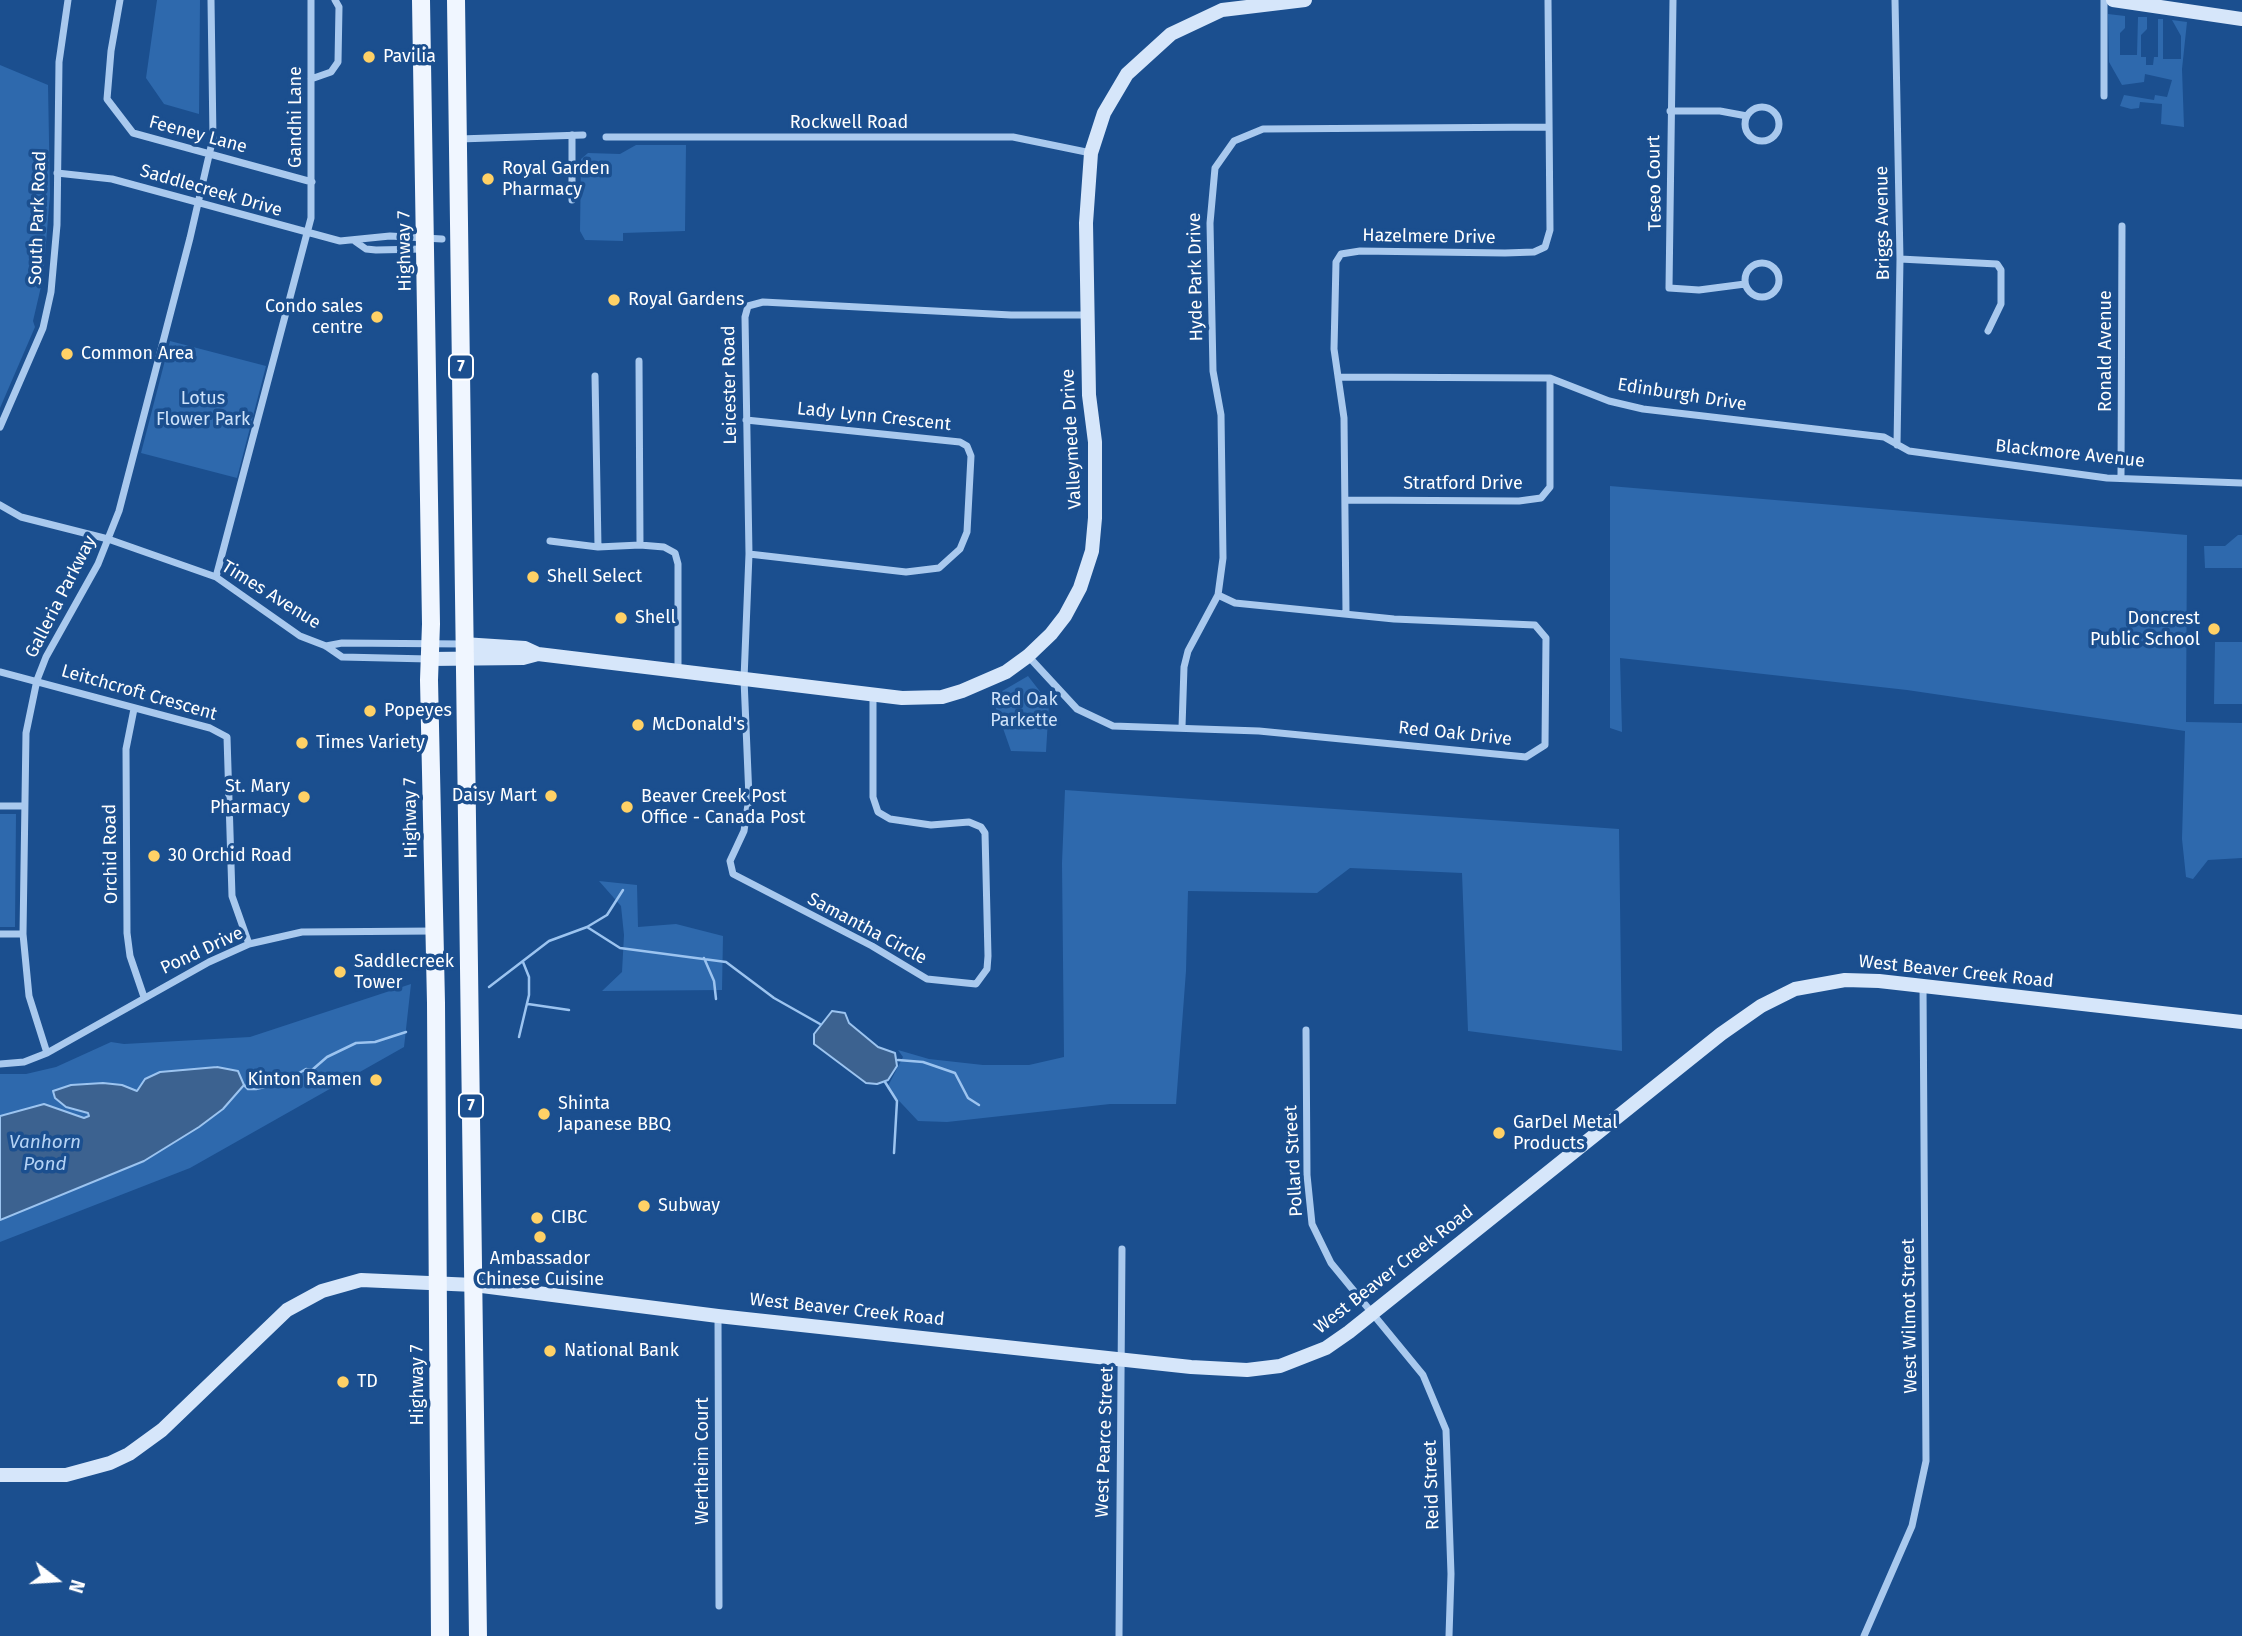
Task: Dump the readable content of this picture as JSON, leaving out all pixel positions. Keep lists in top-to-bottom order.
{
  "streets": {
    "main road": ["Highway 7", "7"],
    "street": [
      "Gandhi Lane",
      "Rockwell Road",
      "Feeney Lane",
      "Teseo Court",
      "Saddlecreek Drive",
      "South Park Road",
      "Briggs Avenue",
      "Hazelmere Drive",
      "Hyde Park Drive",
      "Ronald Avenue",
      "Leicester Road",
      "Edinburgh Drive",
      "Lady Lynn Crescent",
      "Valleymede Drive",
      "Blackmore Avenue",
      "Stratford Drive",
      "Times Avenue",
      "Galleria Parkway",
      "Leitchcroft Crescent",
      "Red Oak Drive",
      "Orchid Road",
      "Samantha Circle",
      "Pond Drive",
      "West Beaver Creek Road",
      "Pollard Street",
      "West Wilmot Street",
      "West Pearce Street",
      "Wertheim Court",
      "Reid Street"
    ]
  },
  "crossings": [
    ["Gandhi Lane", "Feeney Lane"],
    ["Gandhi Lane", "Saddlecreek Drive"],
    ["Gandhi Lane", "Times Avenue"],
    ["Rockwell Road", "Valleymede Drive"],
    ["Feeney Lane", "Galleria Parkway"],
    ["Saddlecreek Drive", "South Park Road"],
    ["Saddlecreek Drive", "Highway 7"],
    ["Saddlecreek Drive", "Galleria Parkway"],
    ["Briggs Avenue", "Edinburgh Drive"],
    ["Briggs Avenue", "Blackmore Avenue"],
    ["Hazelmere Drive", "Hyde Park Drive"],
    ["Hazelmere Drive", "Edinburgh Drive"],
    ["Hazelmere Drive", "Stratford Drive"],
    ["Hazelmere Drive", "Red Oak Drive"],
    ["Highway 7", "Valleymede Drive"],
    ["Highway 7", "Times Avenue"],
    ["Highway 7", "Pond Drive"],
    ["Highway 7", "West Beaver Creek Road"],
    ["Hyde Park Drive", "Red Oak Drive"],
    ["Ronald Avenue", "Blackmore Avenue"],
    ["7", "Valleymede Drive"],
    ["7", "West Beaver Creek Road"],
    ["Leicester Road", "Lady Lynn Crescent"],
    ["Leicester Road", "Valleymede Drive"],
    ["Leicester Road", "Samantha Circle"],
    ["Edinburgh Drive", "Blackmore Avenue"],
    ["Edinburgh Drive", "Stratford Drive"],
    ["Valleymede Drive", "Times Avenue"],
    ["Valleymede Drive", "Red Oak Drive"],
    ["Valleymede Drive", "Samantha Circle"],
    ["Times Avenue", "Galleria Parkway"],
    ["Galleria Parkway", "Leitchcroft Crescent"],
    ["Galleria Parkway", "Pond Drive"],
    ["Leitchcroft Crescent", "Orchid Road"],
    ["Leitchcroft Crescent", "Pond Drive"],
    ["Orchid Road", "Pond Drive"],
    ["West Beaver Creek Road", "Pollard Street"],
    ["West Beaver Creek Road", "West Wilmot Street"],
    ["West Beaver Creek Road", "West Pearce Street"],
    ["West Beaver Creek Road", "Wertheim Court"],
    ["West Beaver Creek Road", "Reid Street"],
    ["Pollard Street", "Reid Street"]
  ],
  "water": ["Vanhorn Pond"],
  "parks": ["Lotus Flower Park", "Red Oak Parkette"],
  "places": [
    "Pavilia",
    "Royal Garden Pharmacy",
    "Royal Gardens",
    "Condo sales centre",
    "Common Area",
    "Shell Select",
    "Shell",
    "Doncrest Public School",
    "Popeyes",
    "McDonald's",
    "Times Variety",
    "Daisy Mart",
    "St. Mary Pharmacy",
    "Beaver Creek Post Office - Canada Post",
    "30 Orchid Road",
    "Saddlecreek Tower",
    "Kinton Ramen",
    "Shinta Japanese BBQ",
    "GarDel Metal Products",
    "Subway",
    "CIBC",
    "Ambassador Chinese Cuisine",
    "National Bank",
    "TD"
  ],
  "north": "right"
}
